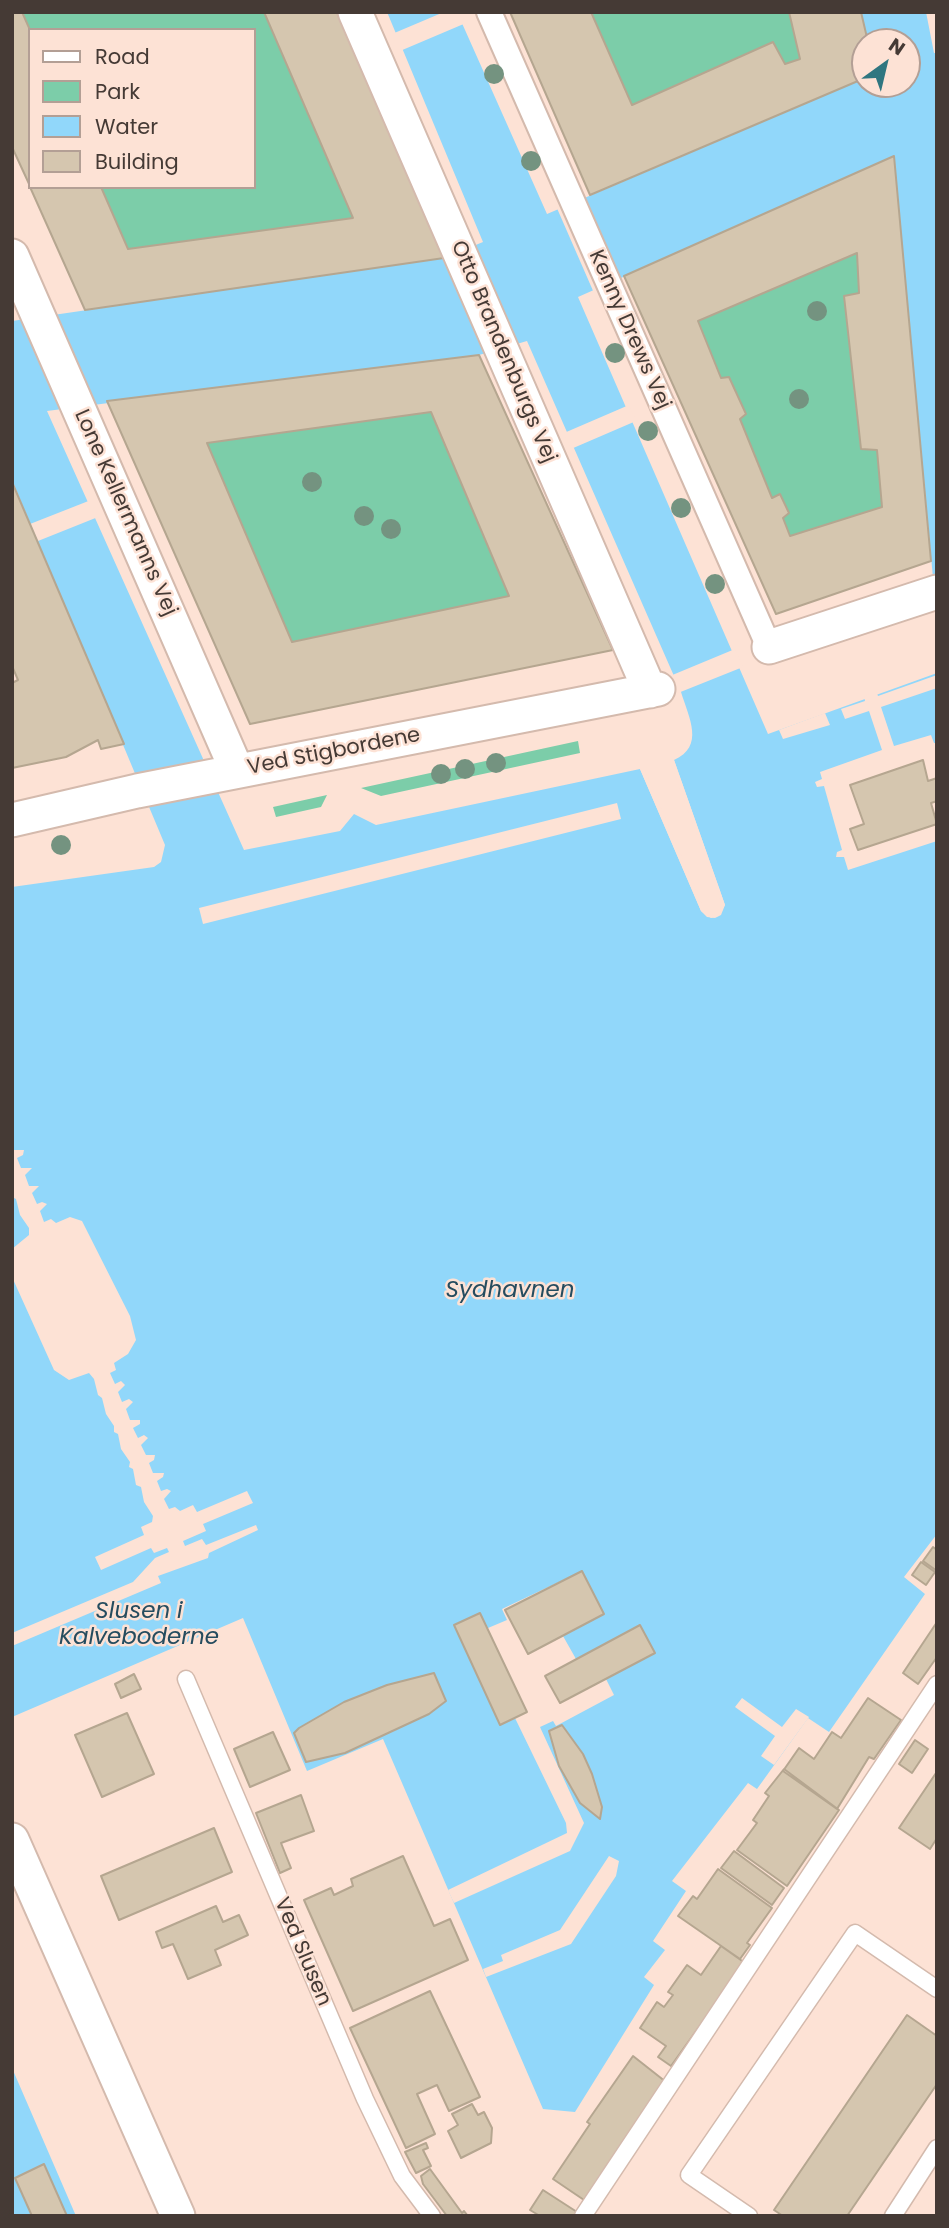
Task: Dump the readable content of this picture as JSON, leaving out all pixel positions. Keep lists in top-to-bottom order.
{
  "streets": {
    "street": [
      "Kenny Drews Vej",
      "Otto Brandenburgs Vej",
      "Lone Kellermanns Vej",
      "Ved Stigbordene"
    ],
    "lane": ["Ved Slusen"]
  },
  "crossings": [
    ["Otto Brandenburgs Vej", "Ved Stigbordene"],
    ["Lone Kellermanns Vej", "Ved Stigbordene"]
  ],
  "water": ["Sydhavnen", "Slusen i Kalveboderne"],
  "legend": [
    "Road",
    "Park",
    "Water",
    "Building"
  ],
  "north": "top right"
}
